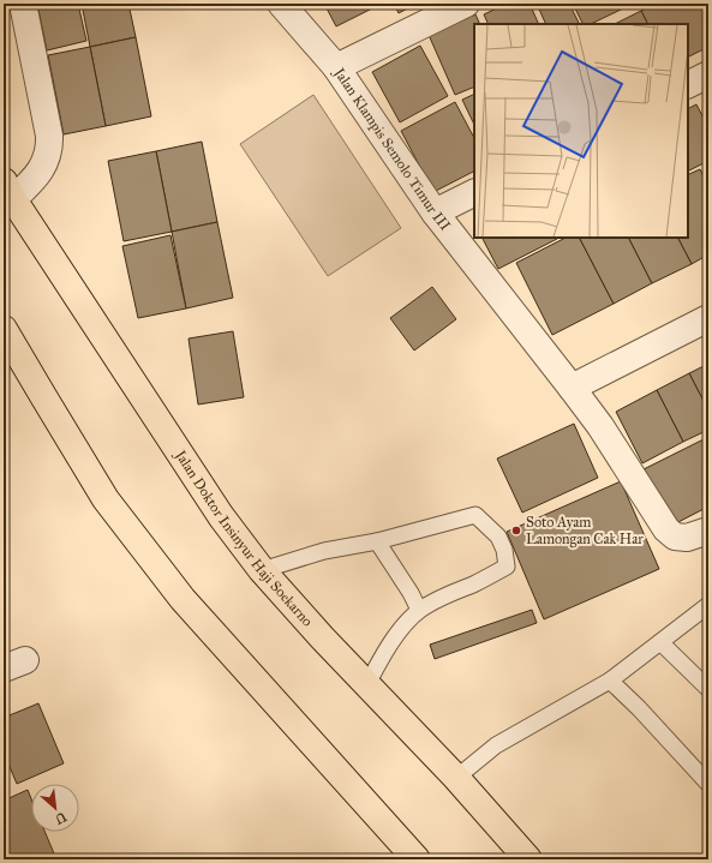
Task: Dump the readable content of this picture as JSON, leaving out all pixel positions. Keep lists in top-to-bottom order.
{
  "streets": {
    "main road": ["Jalan Doktor Insinyur Haji Soekarno"],
    "street": ["Jalan Klampis Semolo Timur III"]
  },
  "places": ["Soto Ayam Lamongan Cak Har"],
  "north": "bottom right"
}
